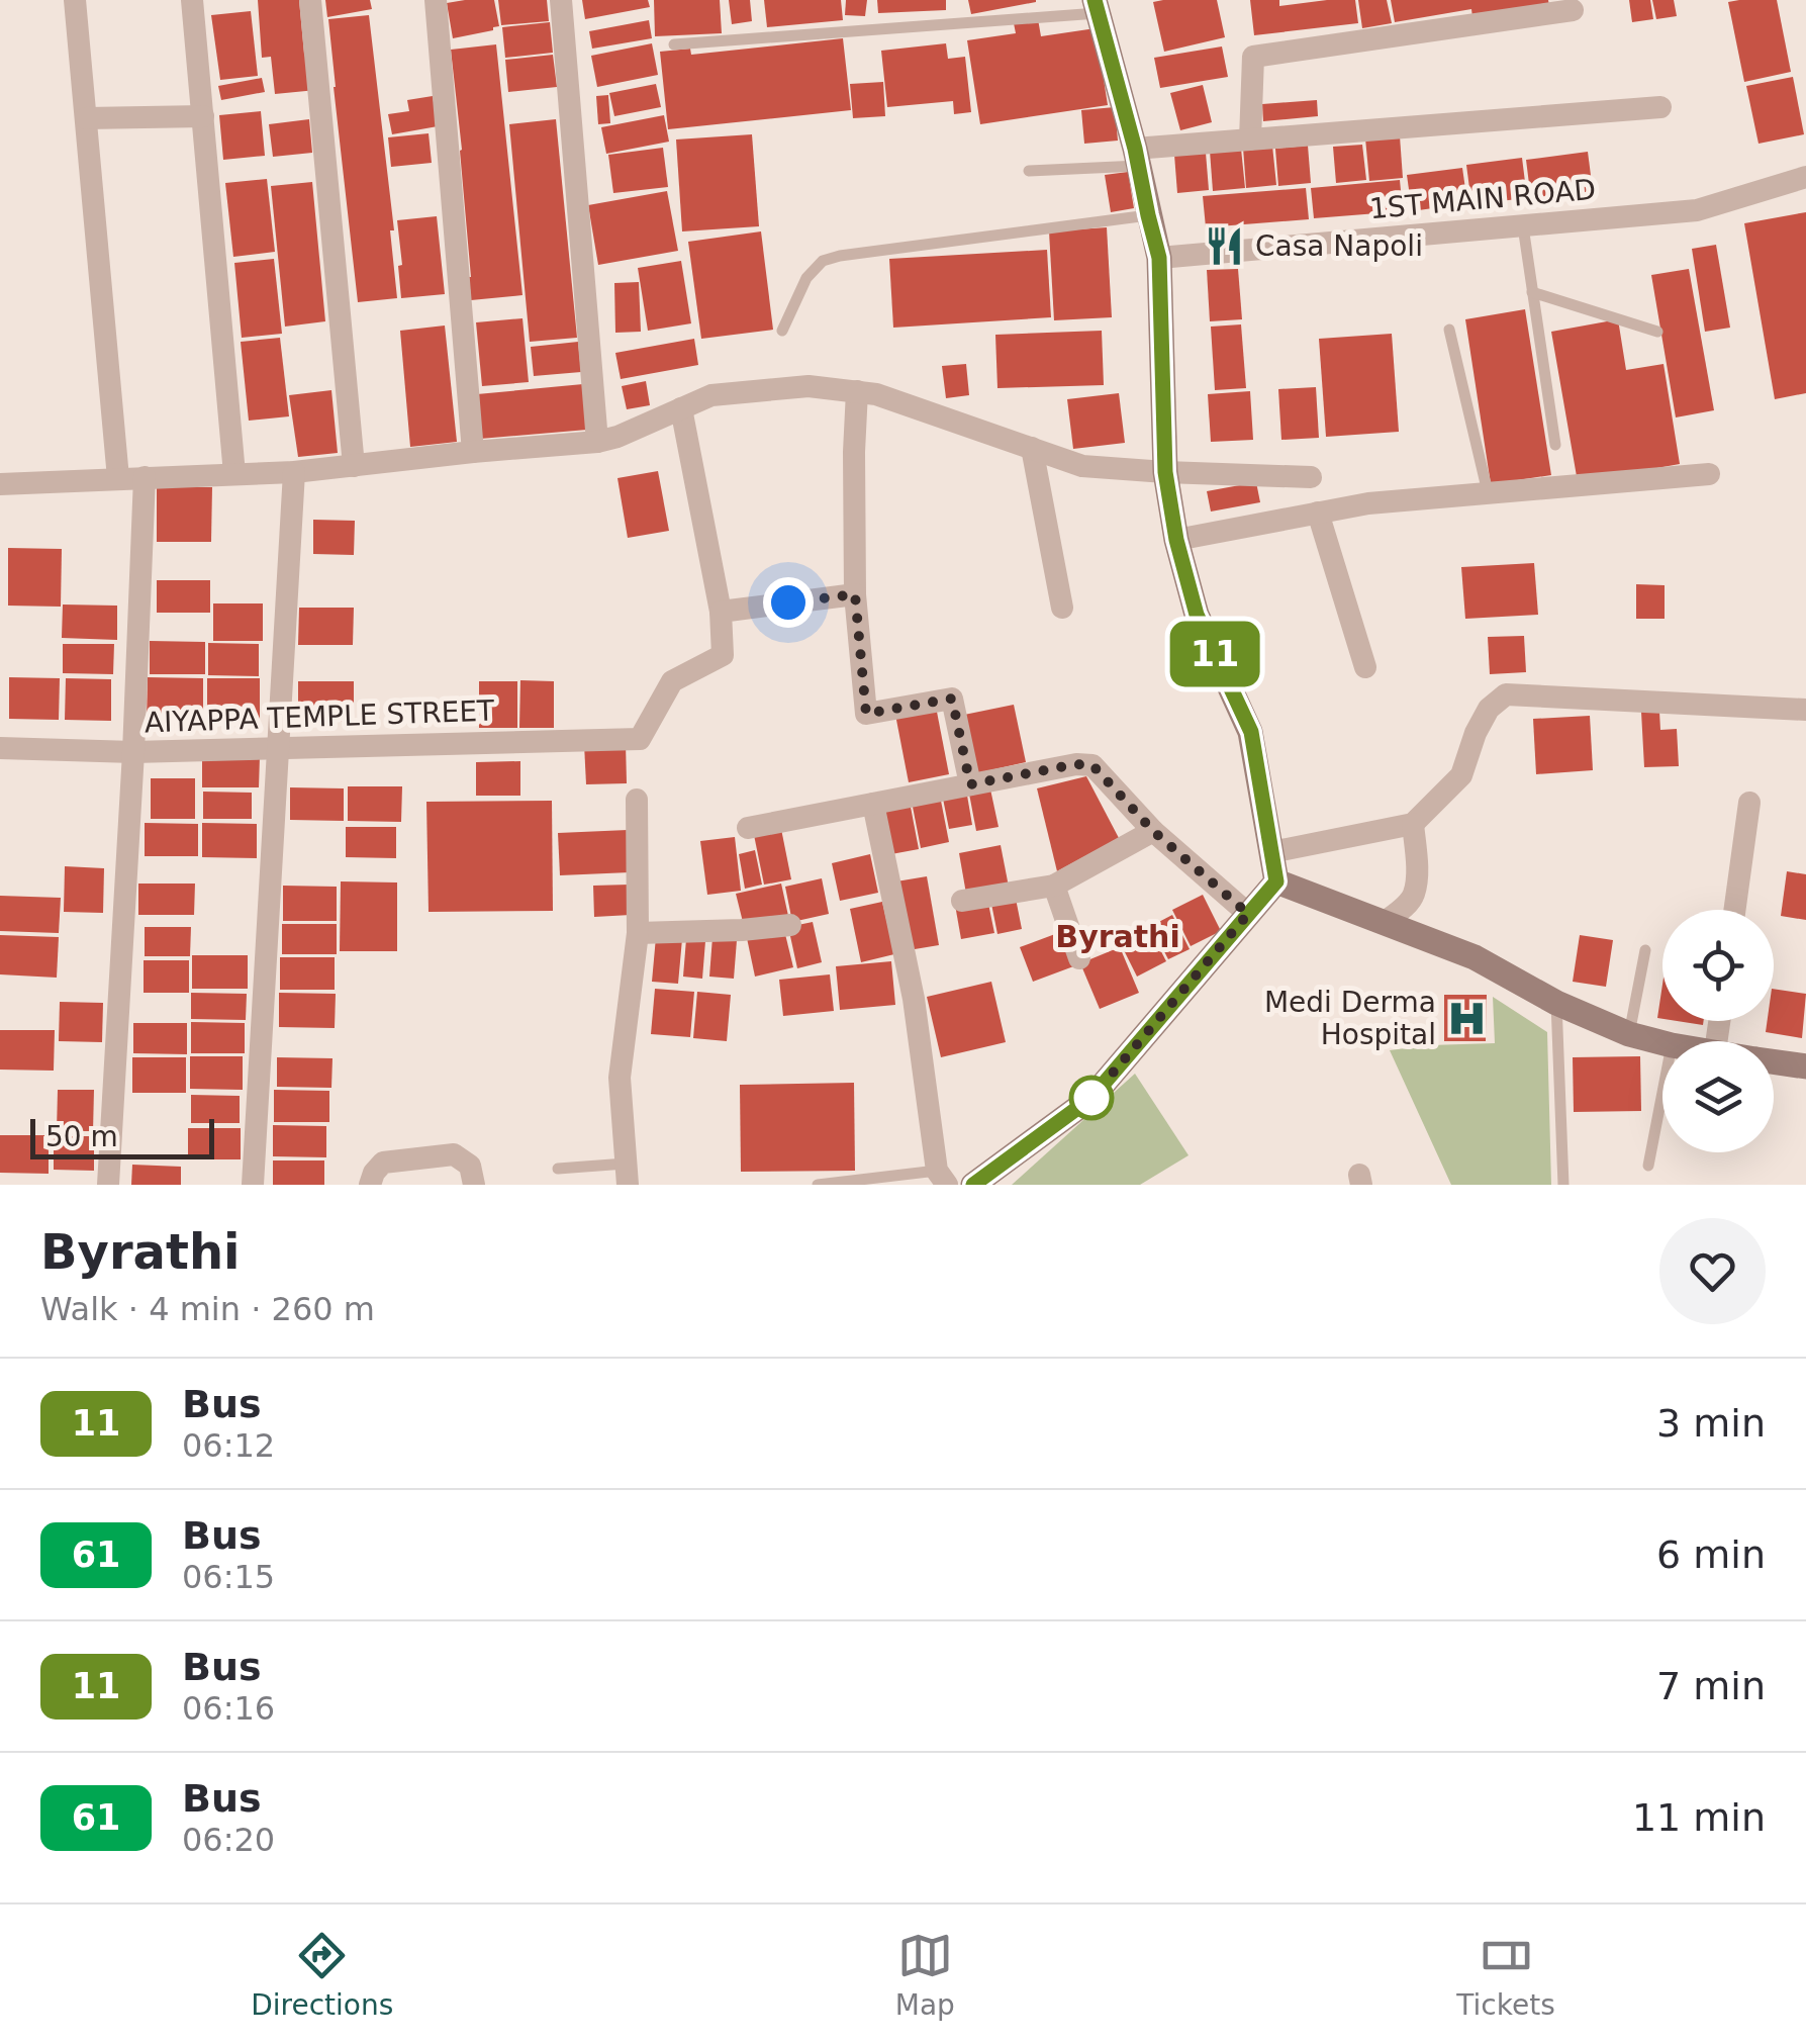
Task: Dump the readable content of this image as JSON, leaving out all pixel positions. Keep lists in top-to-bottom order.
{
  "streets": {
    "street": ["1ST MAIN ROAD", "AIYAPPA TEMPLE STREET"]
  },
  "districts": ["Byrathi"],
  "places": {
    "restaurant": ["Casa Napoli"],
    "hospital": ["Medi Derma Hospital"]
  },
  "lines": ["bus line 11"],
  "scale_bar": "50 m",
  "page": {
    "on_map": "11",
    "scale": "50 m",
    "heading": ["Byrathi", "Walk · 4 min · 260 m"],
    "list": [
      {
        "mark": "11",
        "name": "Bus",
        "note": "06:12",
        "value": "3 min"
      },
      {
        "mark": "61",
        "name": "Bus",
        "note": "06:15",
        "value": "6 min"
      },
      {
        "mark": "11",
        "name": "Bus",
        "note": "06:16",
        "value": "7 min"
      },
      {
        "mark": "61",
        "name": "Bus",
        "note": "06:20",
        "value": "11 min"
      }
    ],
    "tabs": ["Directions", "Map", "Tickets"]
  }
}
